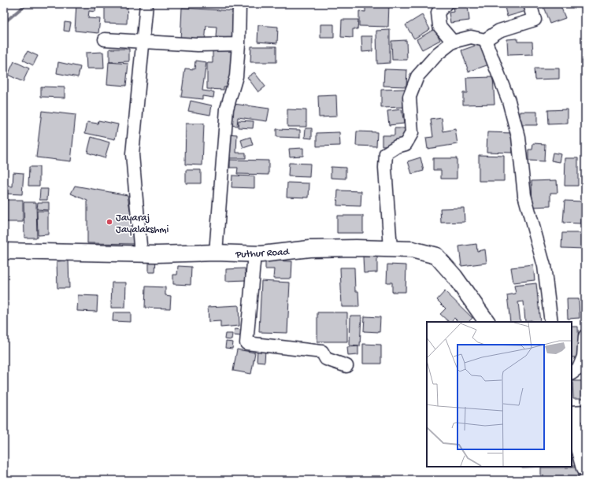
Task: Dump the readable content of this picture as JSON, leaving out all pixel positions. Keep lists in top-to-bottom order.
{
  "streets": {
    "street": ["Puthur Road"]
  },
  "places": ["Jayaraj Jayalakshmi"]
}
